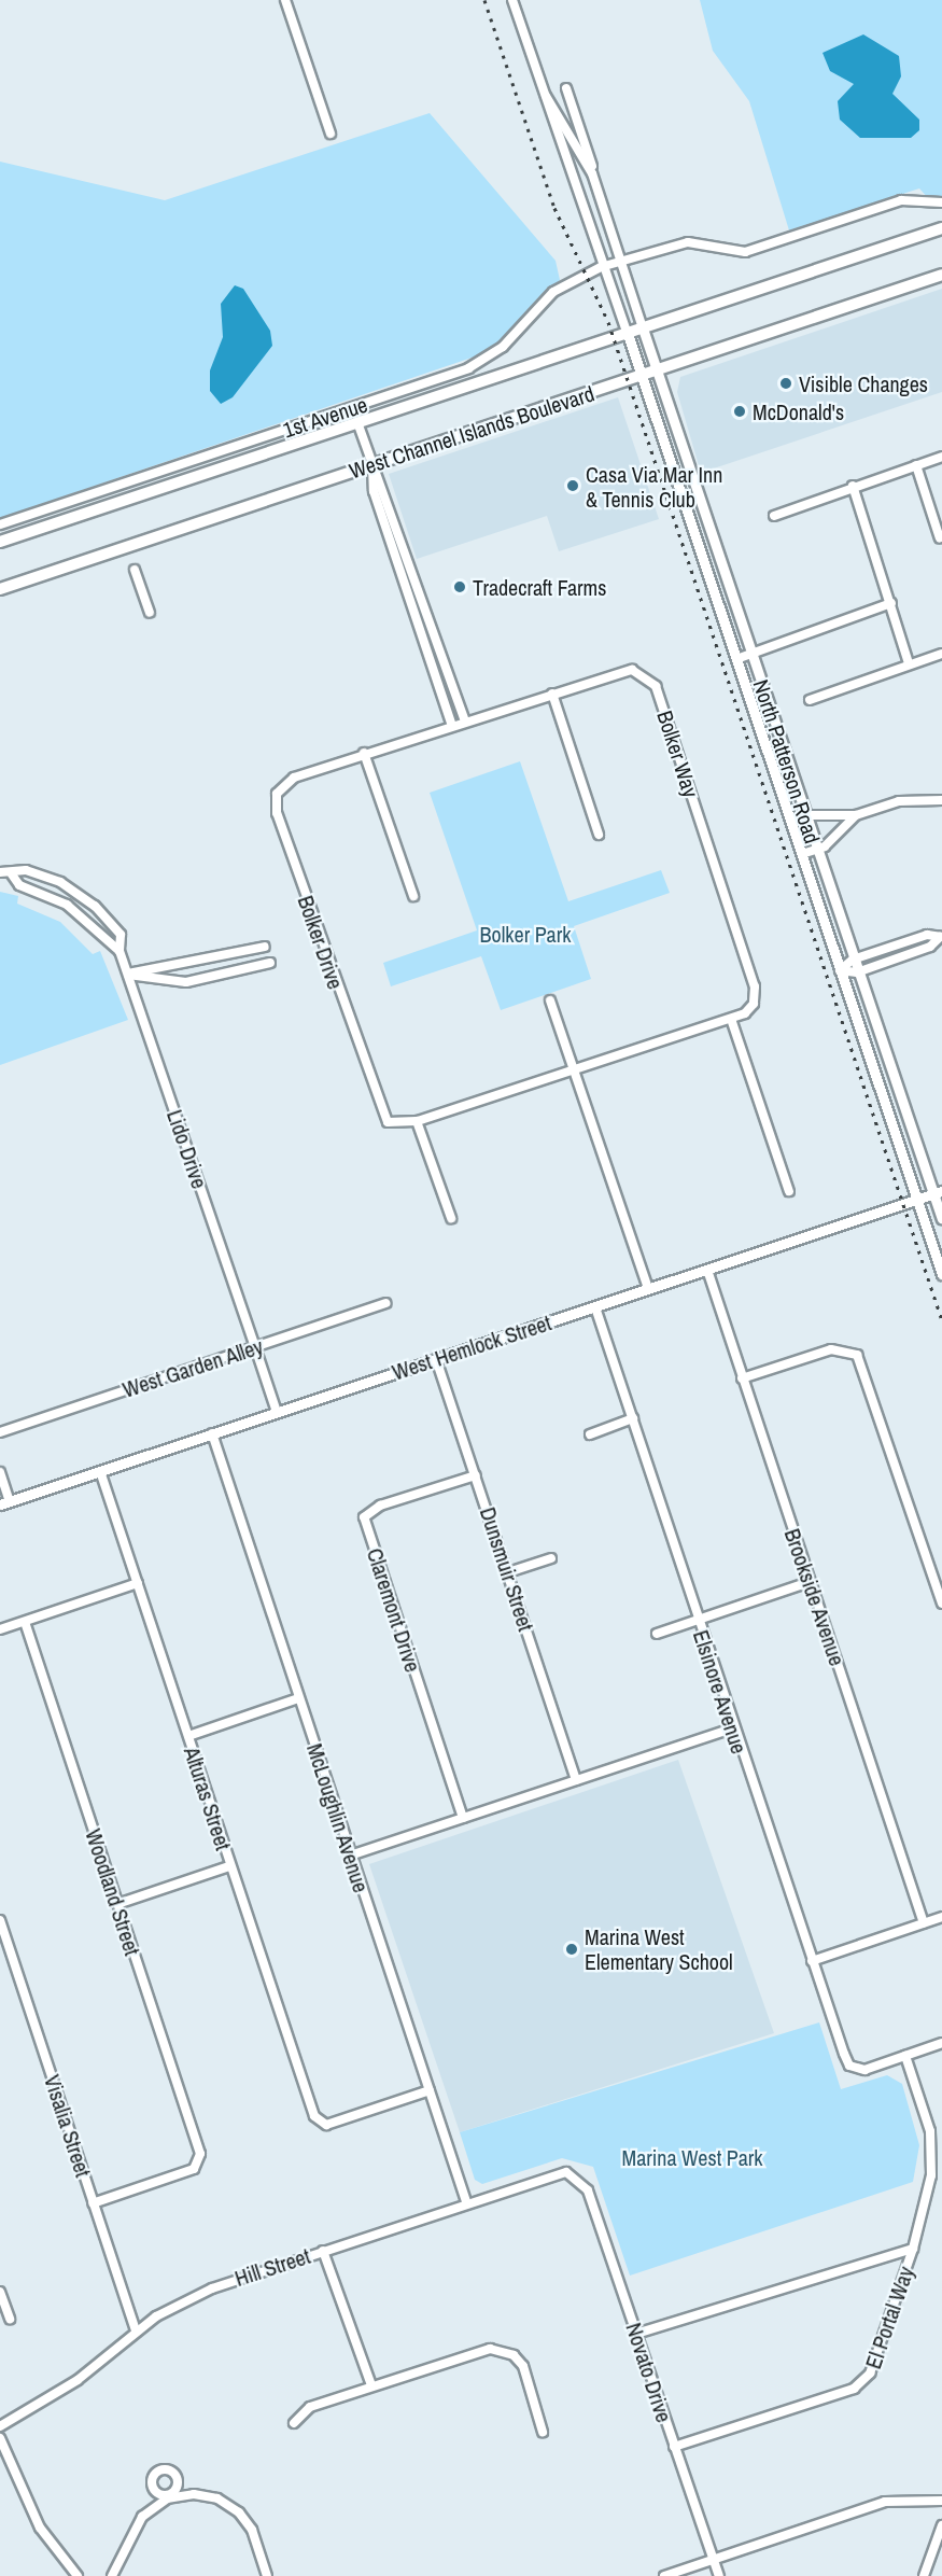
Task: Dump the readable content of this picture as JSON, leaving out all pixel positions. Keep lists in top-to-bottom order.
{
  "streets": {
    "main road": ["West Channel Islands Boulevard"],
    "street": [
      "1st Avenue",
      "Bolker Way",
      "North Patterson Road",
      "Bolker Drive",
      "Lido Drive",
      "West Hemlock Street",
      "West Garden Alley",
      "Dunsmuir Street",
      "Brookside Avenue",
      "Claremont Drive",
      "Elsinore Avenue",
      "Alturas Street",
      "McLoughlin Avenue",
      "Woodland Street",
      "Visalia Street",
      "Hill Street",
      "El Portal Way",
      "Novato Drive"
    ]
  },
  "crossings": [
    ["West Channel Islands Boulevard", "North Patterson Road"],
    ["Bolker Way", "Bolker Drive"],
    ["North Patterson Road", "West Hemlock Street"],
    ["Lido Drive", "West Garden Alley"],
    ["West Hemlock Street", "Dunsmuir Street"],
    ["West Hemlock Street", "Brookside Avenue"],
    ["West Hemlock Street", "Elsinore Avenue"],
    ["West Hemlock Street", "Alturas Street"],
    ["West Hemlock Street", "McLoughlin Avenue"],
    ["Dunsmuir Street", "Claremont Drive"],
    ["Elsinore Avenue", "El Portal Way"],
    ["Alturas Street", "McLoughlin Avenue"],
    ["McLoughlin Avenue", "Hill Street"],
    ["Woodland Street", "Visalia Street"],
    ["Visalia Street", "Hill Street"],
    ["Hill Street", "Novato Drive"],
    ["El Portal Way", "Novato Drive"]
  ],
  "parks": ["Bolker Park", "Marina West Park"],
  "places": [
    "Visible Changes",
    "McDonald's",
    "Casa Via Mar Inn & Tennis Club",
    "Tradecraft Farms",
    "Marina West Elementary School"
  ]
}
